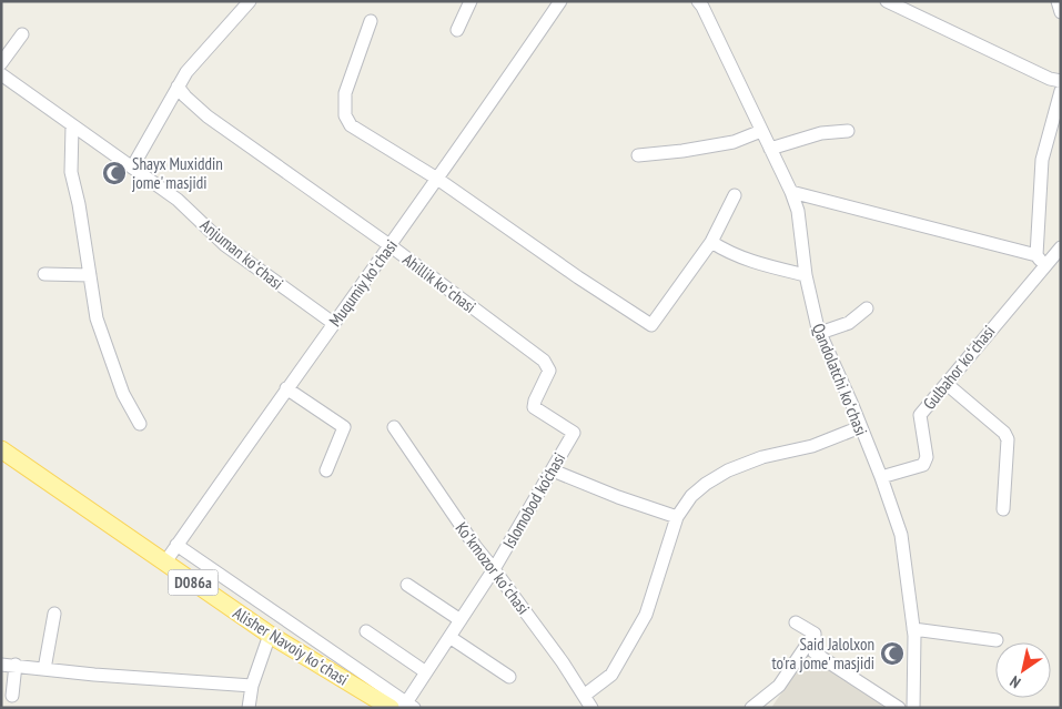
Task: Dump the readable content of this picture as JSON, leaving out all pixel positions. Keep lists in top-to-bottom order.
{
  "streets": {
    "main road": ["D086a", "Alisher Navoiy koʻchasi"],
    "street": [
      "Anjuman koʻchasi",
      "Muqumiy koʻchasi",
      "Ahillik koʻchasi",
      "Gulbahor koʻchasi",
      "Qandolatchi koʻchasi",
      "Islomobod ko‘chasi",
      "Koʻkmozor koʻchasi"
    ]
  },
  "crossings": [
    ["Anjuman koʻchasi", "Muqumiy koʻchasi"],
    ["Muqumiy koʻchasi", "Ahillik koʻchasi"],
    ["Muqumiy koʻchasi", "Alisher Navoiy koʻchasi"],
    ["Ahillik koʻchasi", "Islomobod ko‘chasi"],
    ["Gulbahor koʻchasi", "Qandolatchi koʻchasi"],
    ["Islomobod ko‘chasi", "Koʻkmozor koʻchasi"],
    ["Islomobod ko‘chasi", "Alisher Navoiy koʻchasi"]
  ],
  "places": {
    "mosque": ["Shayx Muxiddin jome' masjidi", "Said Jalolxon to'ra jome' masjidi"]
  },
  "north": "bottom left"
}
